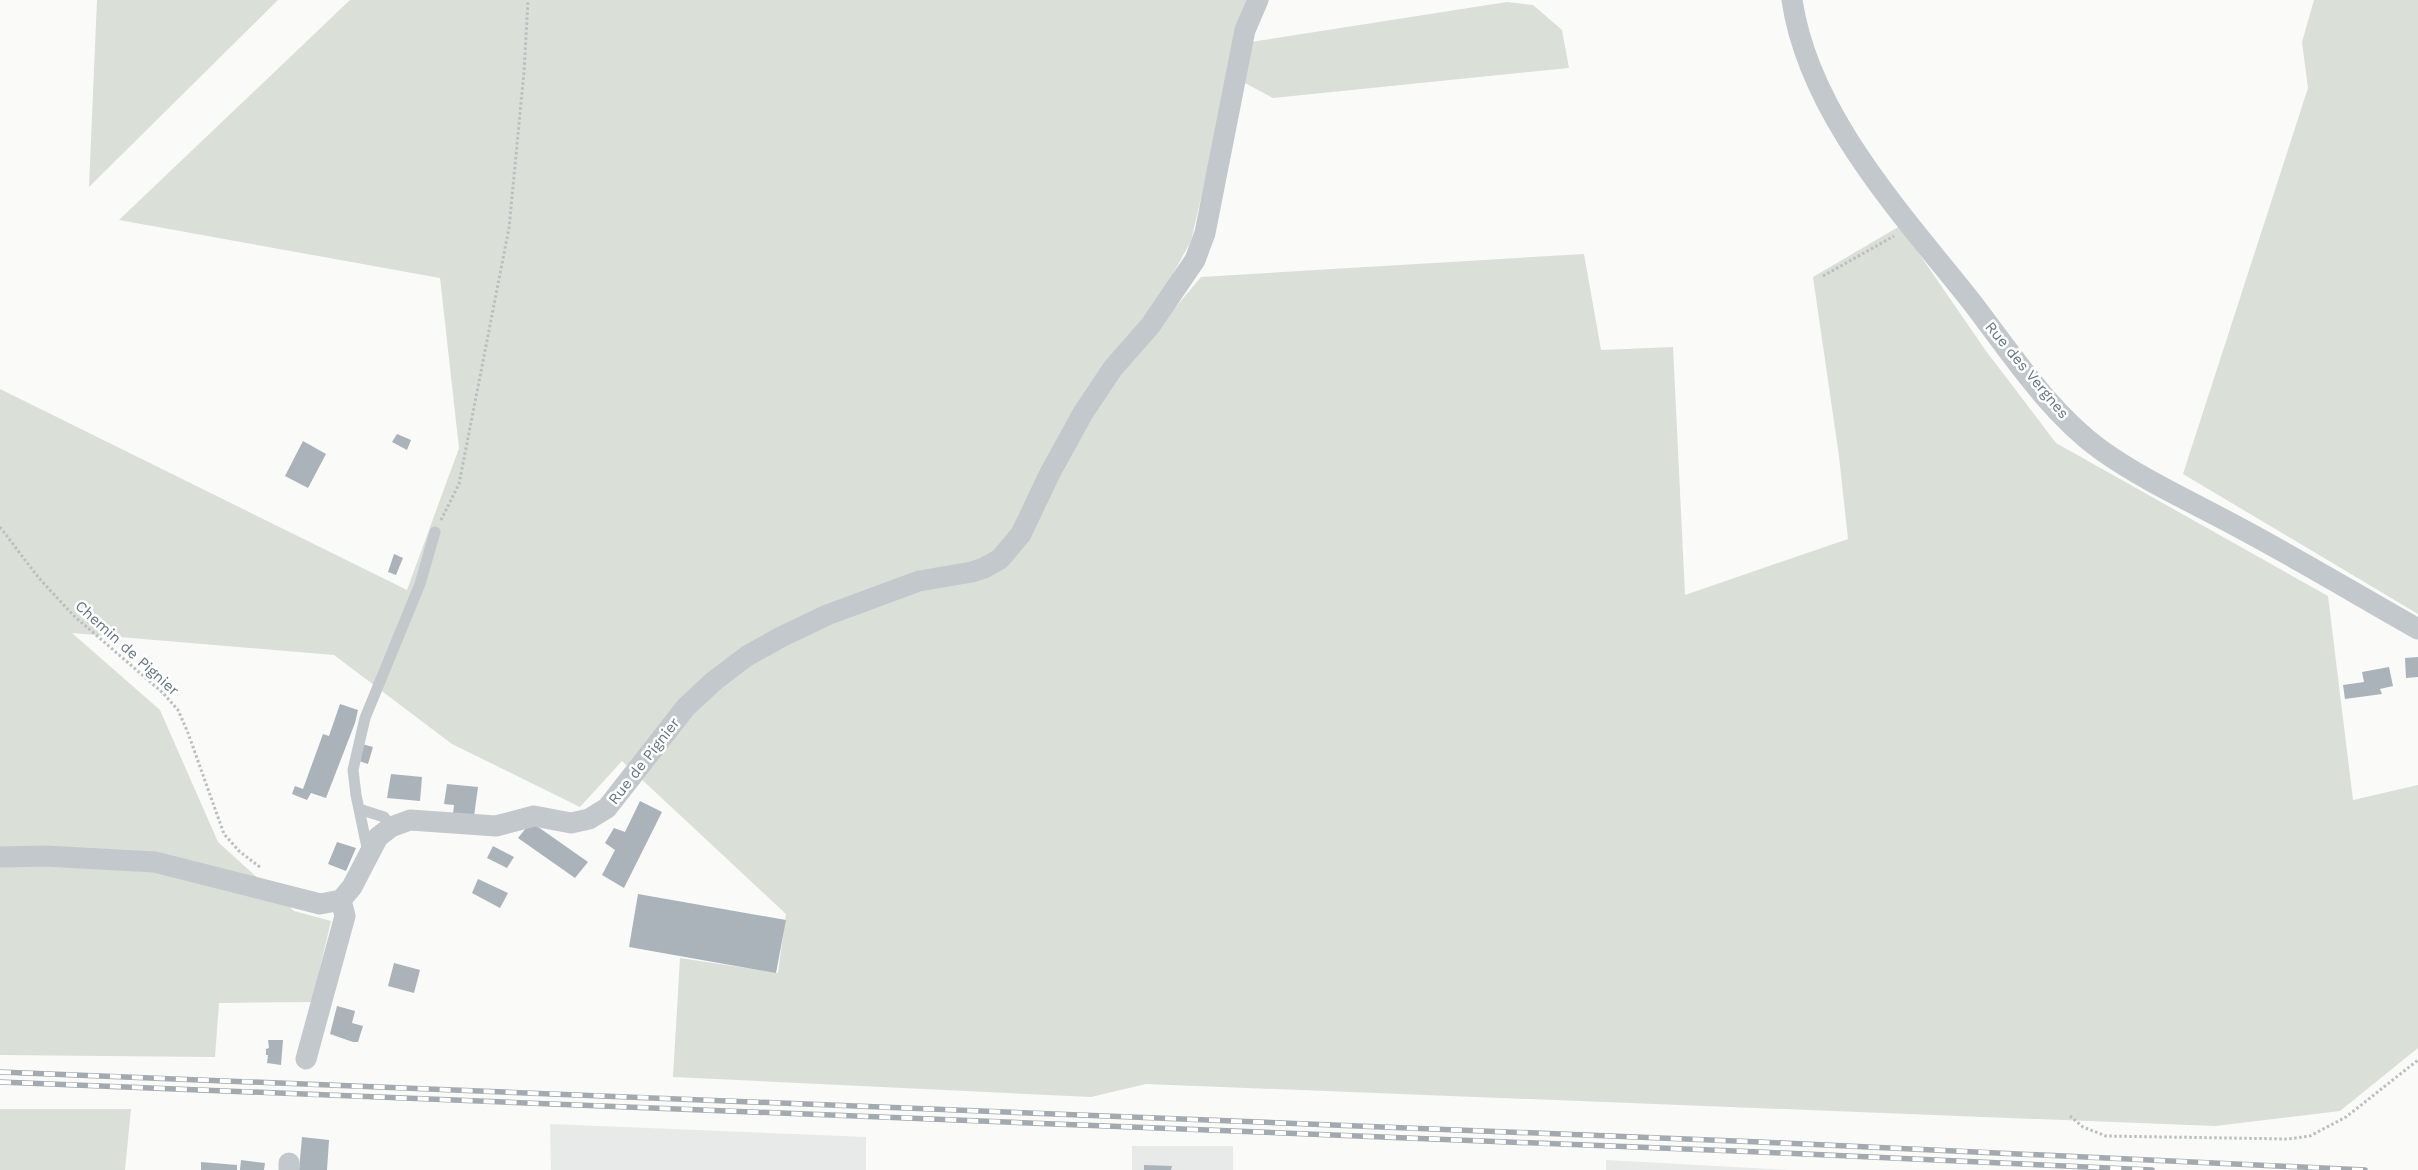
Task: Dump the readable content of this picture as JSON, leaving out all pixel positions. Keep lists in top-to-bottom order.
{
  "streets": {
    "street": ["Rue des Vergnes", "Rue de Pignier"],
    "path": ["Chemin de Pignier"]
  }
}
